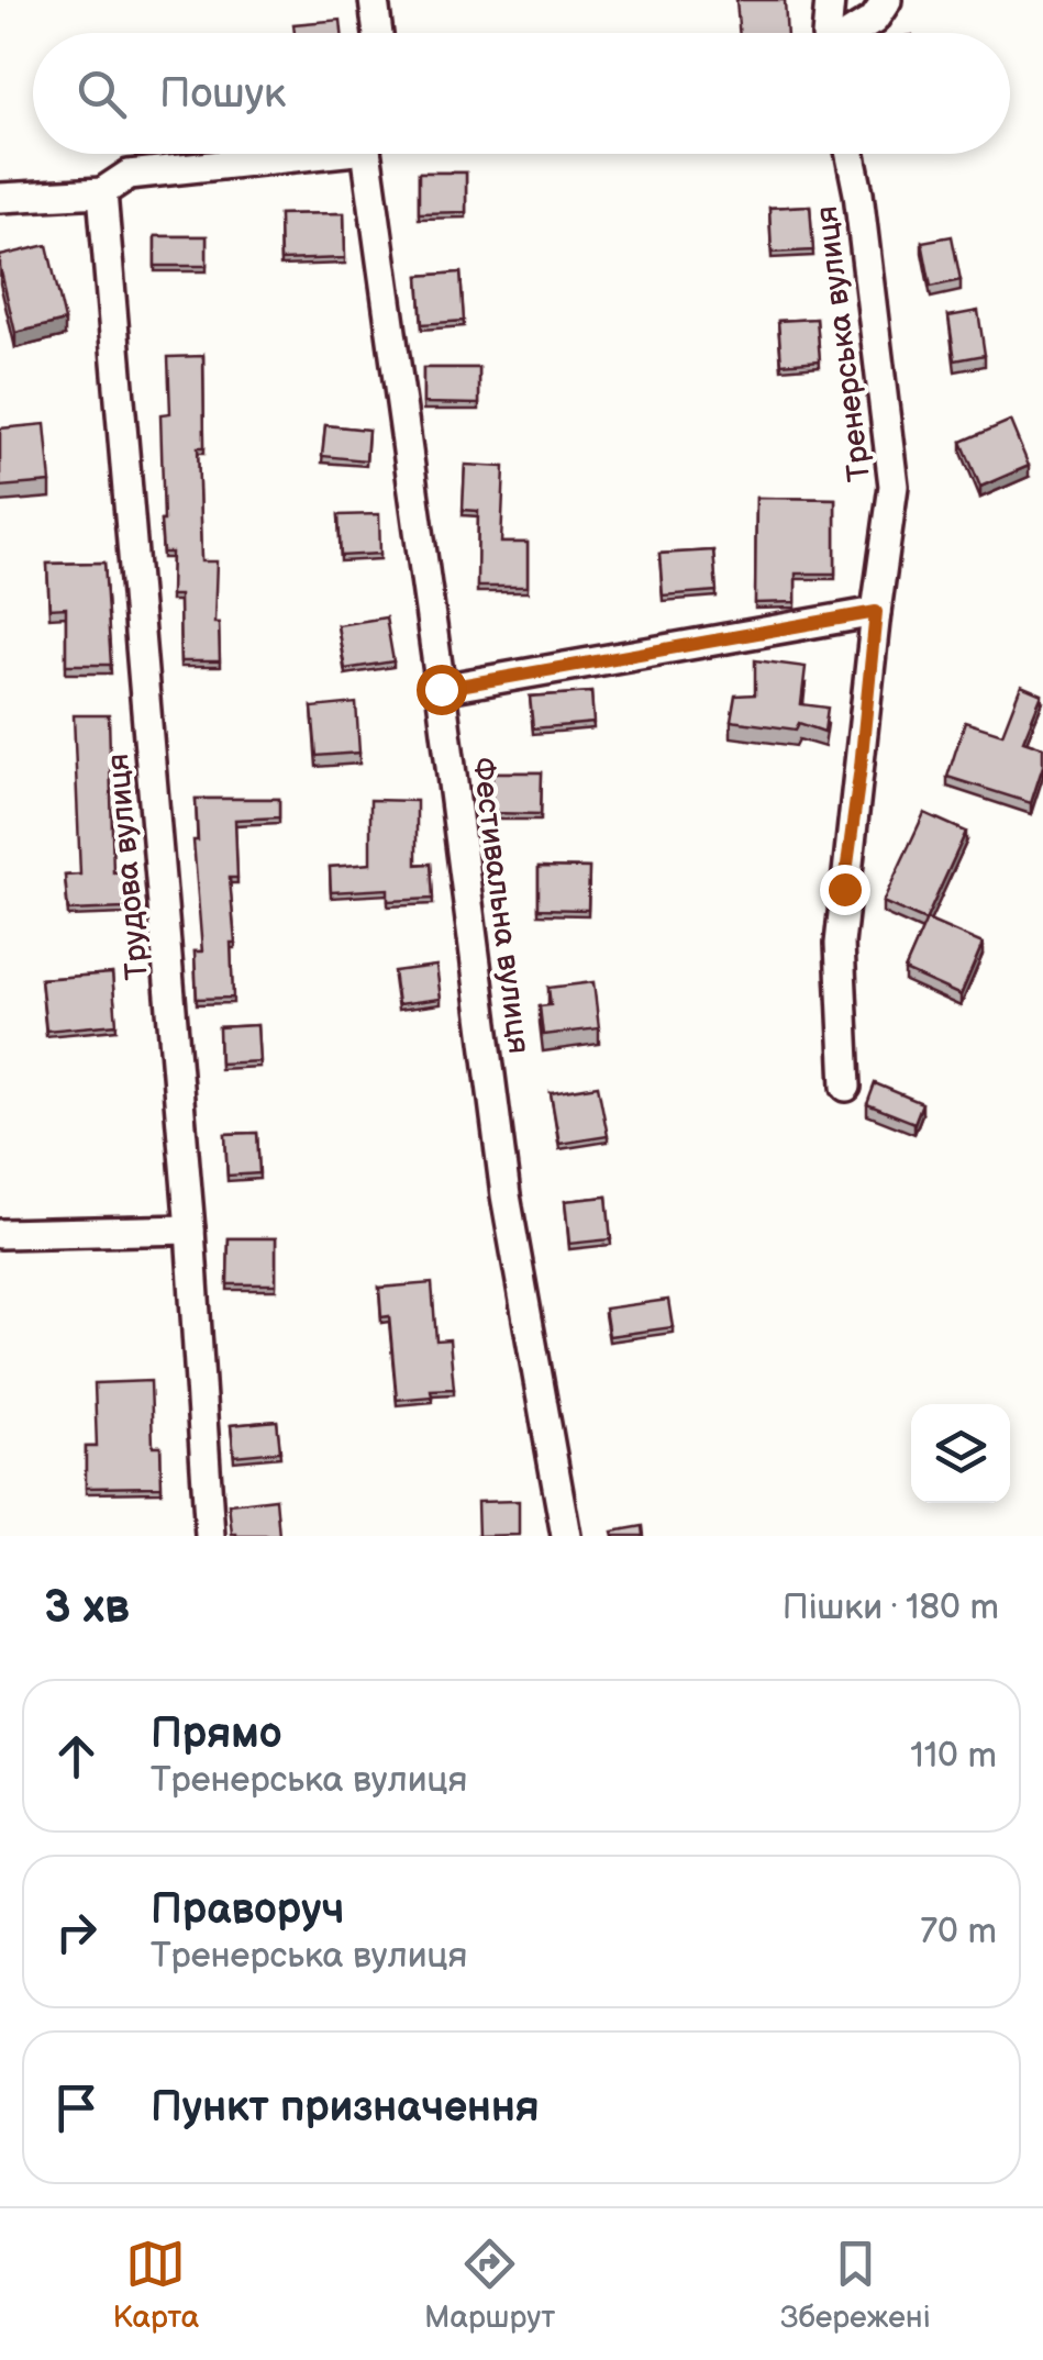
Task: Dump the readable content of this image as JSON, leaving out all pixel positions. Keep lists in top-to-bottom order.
{
  "streets": {
    "street": ["Тренерська вулиця", "Трудова вулиця", "Фестивальна вулиця"]
  },
  "page": {
    "search": "Пошук",
    "heading": ["3 хв", "Пішки · 180 m"],
    "list": [
      ["Прямо", "Тренерська вулиця", "110 m"],
      ["Праворуч", "Тренерська вулиця", "70 m"],
      "Пункт призначення"
    ],
    "nav": ["Карта", "Маршрут", "Збережені"]
  }
}
